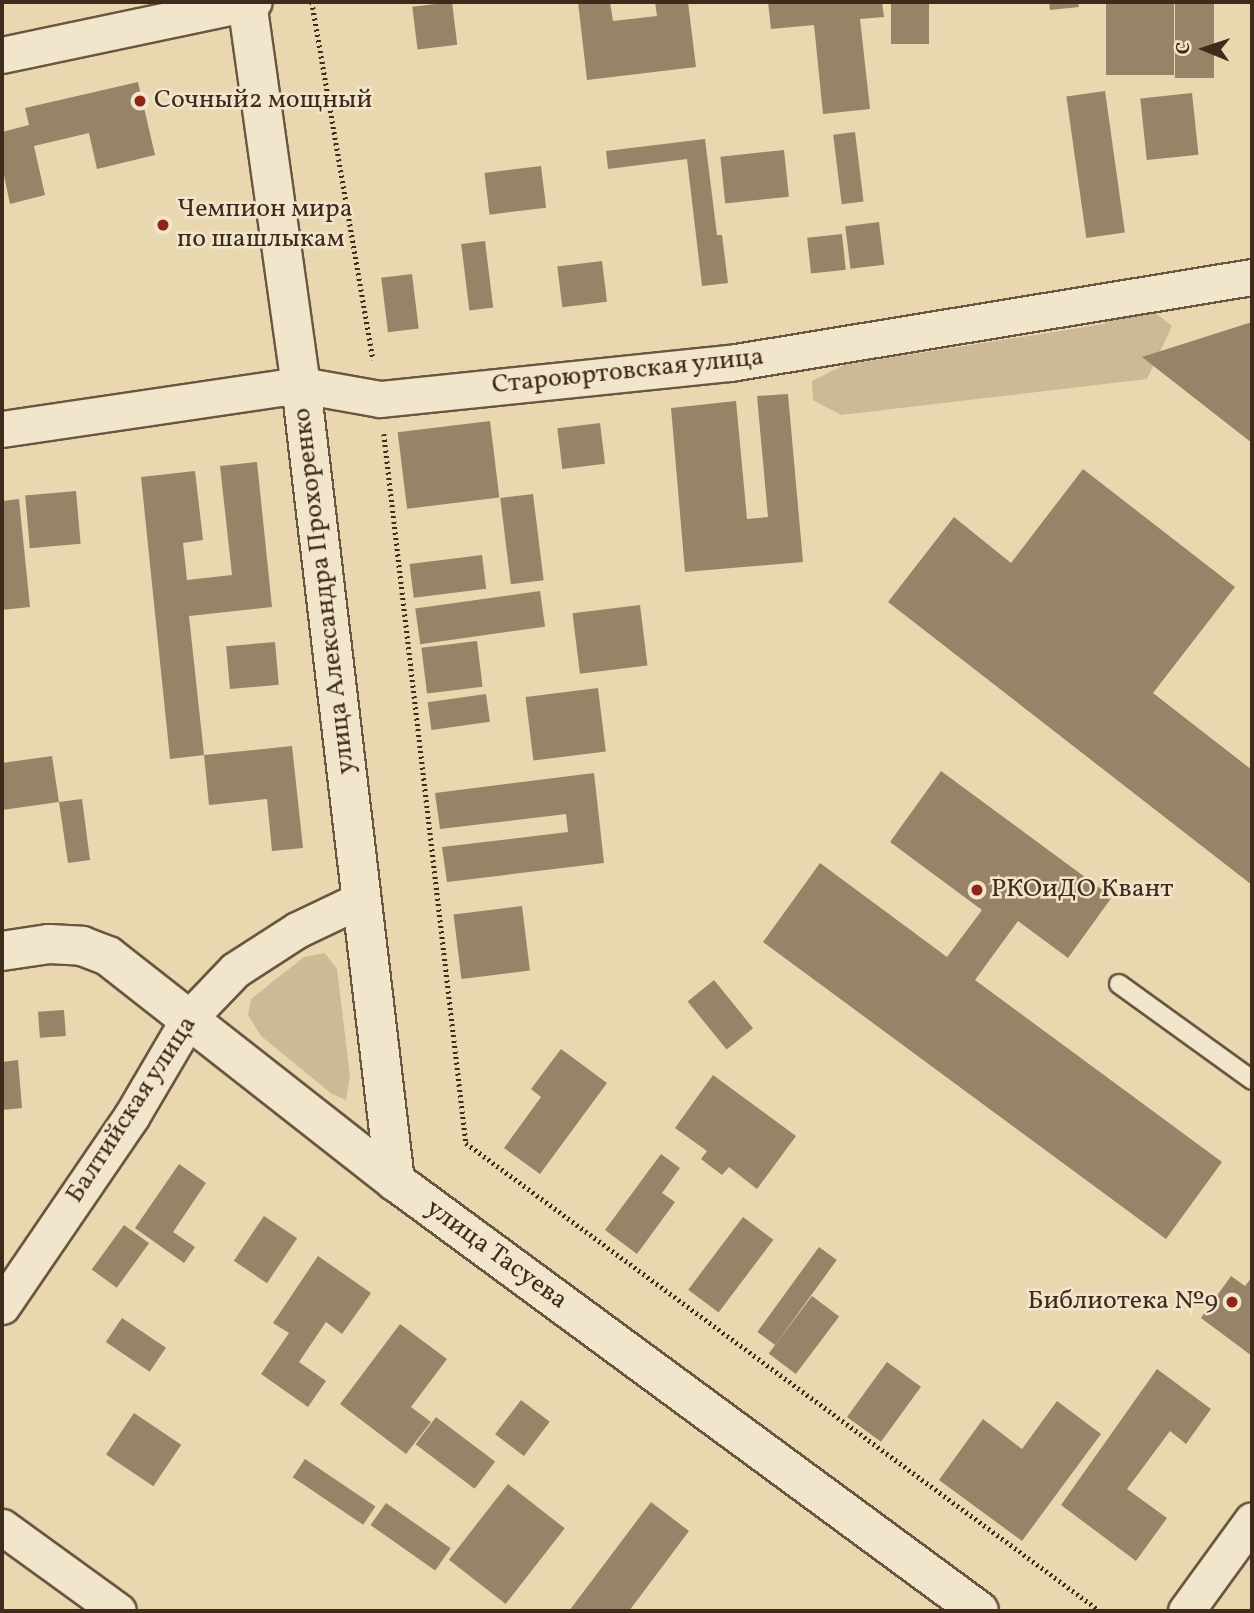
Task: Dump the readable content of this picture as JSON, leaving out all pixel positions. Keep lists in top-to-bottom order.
{
  "streets": {
    "street": [
      "Староюртовская улица",
      "улица Александра Прохоренко",
      "Балтийская улица",
      "улица Тасуева"
    ]
  },
  "crossings": [
    ["Староюртовская улица", "улица Александра Прохоренко"],
    ["улица Александра Прохоренко", "Балтийская улица"],
    ["улица Александра Прохоренко", "улица Тасуева"],
    ["Балтийская улица", "улица Тасуева"]
  ],
  "places": [
    "Сочный2 мощный",
    "Чемпион мира по шашлыкам",
    "РКОиДО Квант",
    "Библиотека №9"
  ],
  "north": "left"
}
